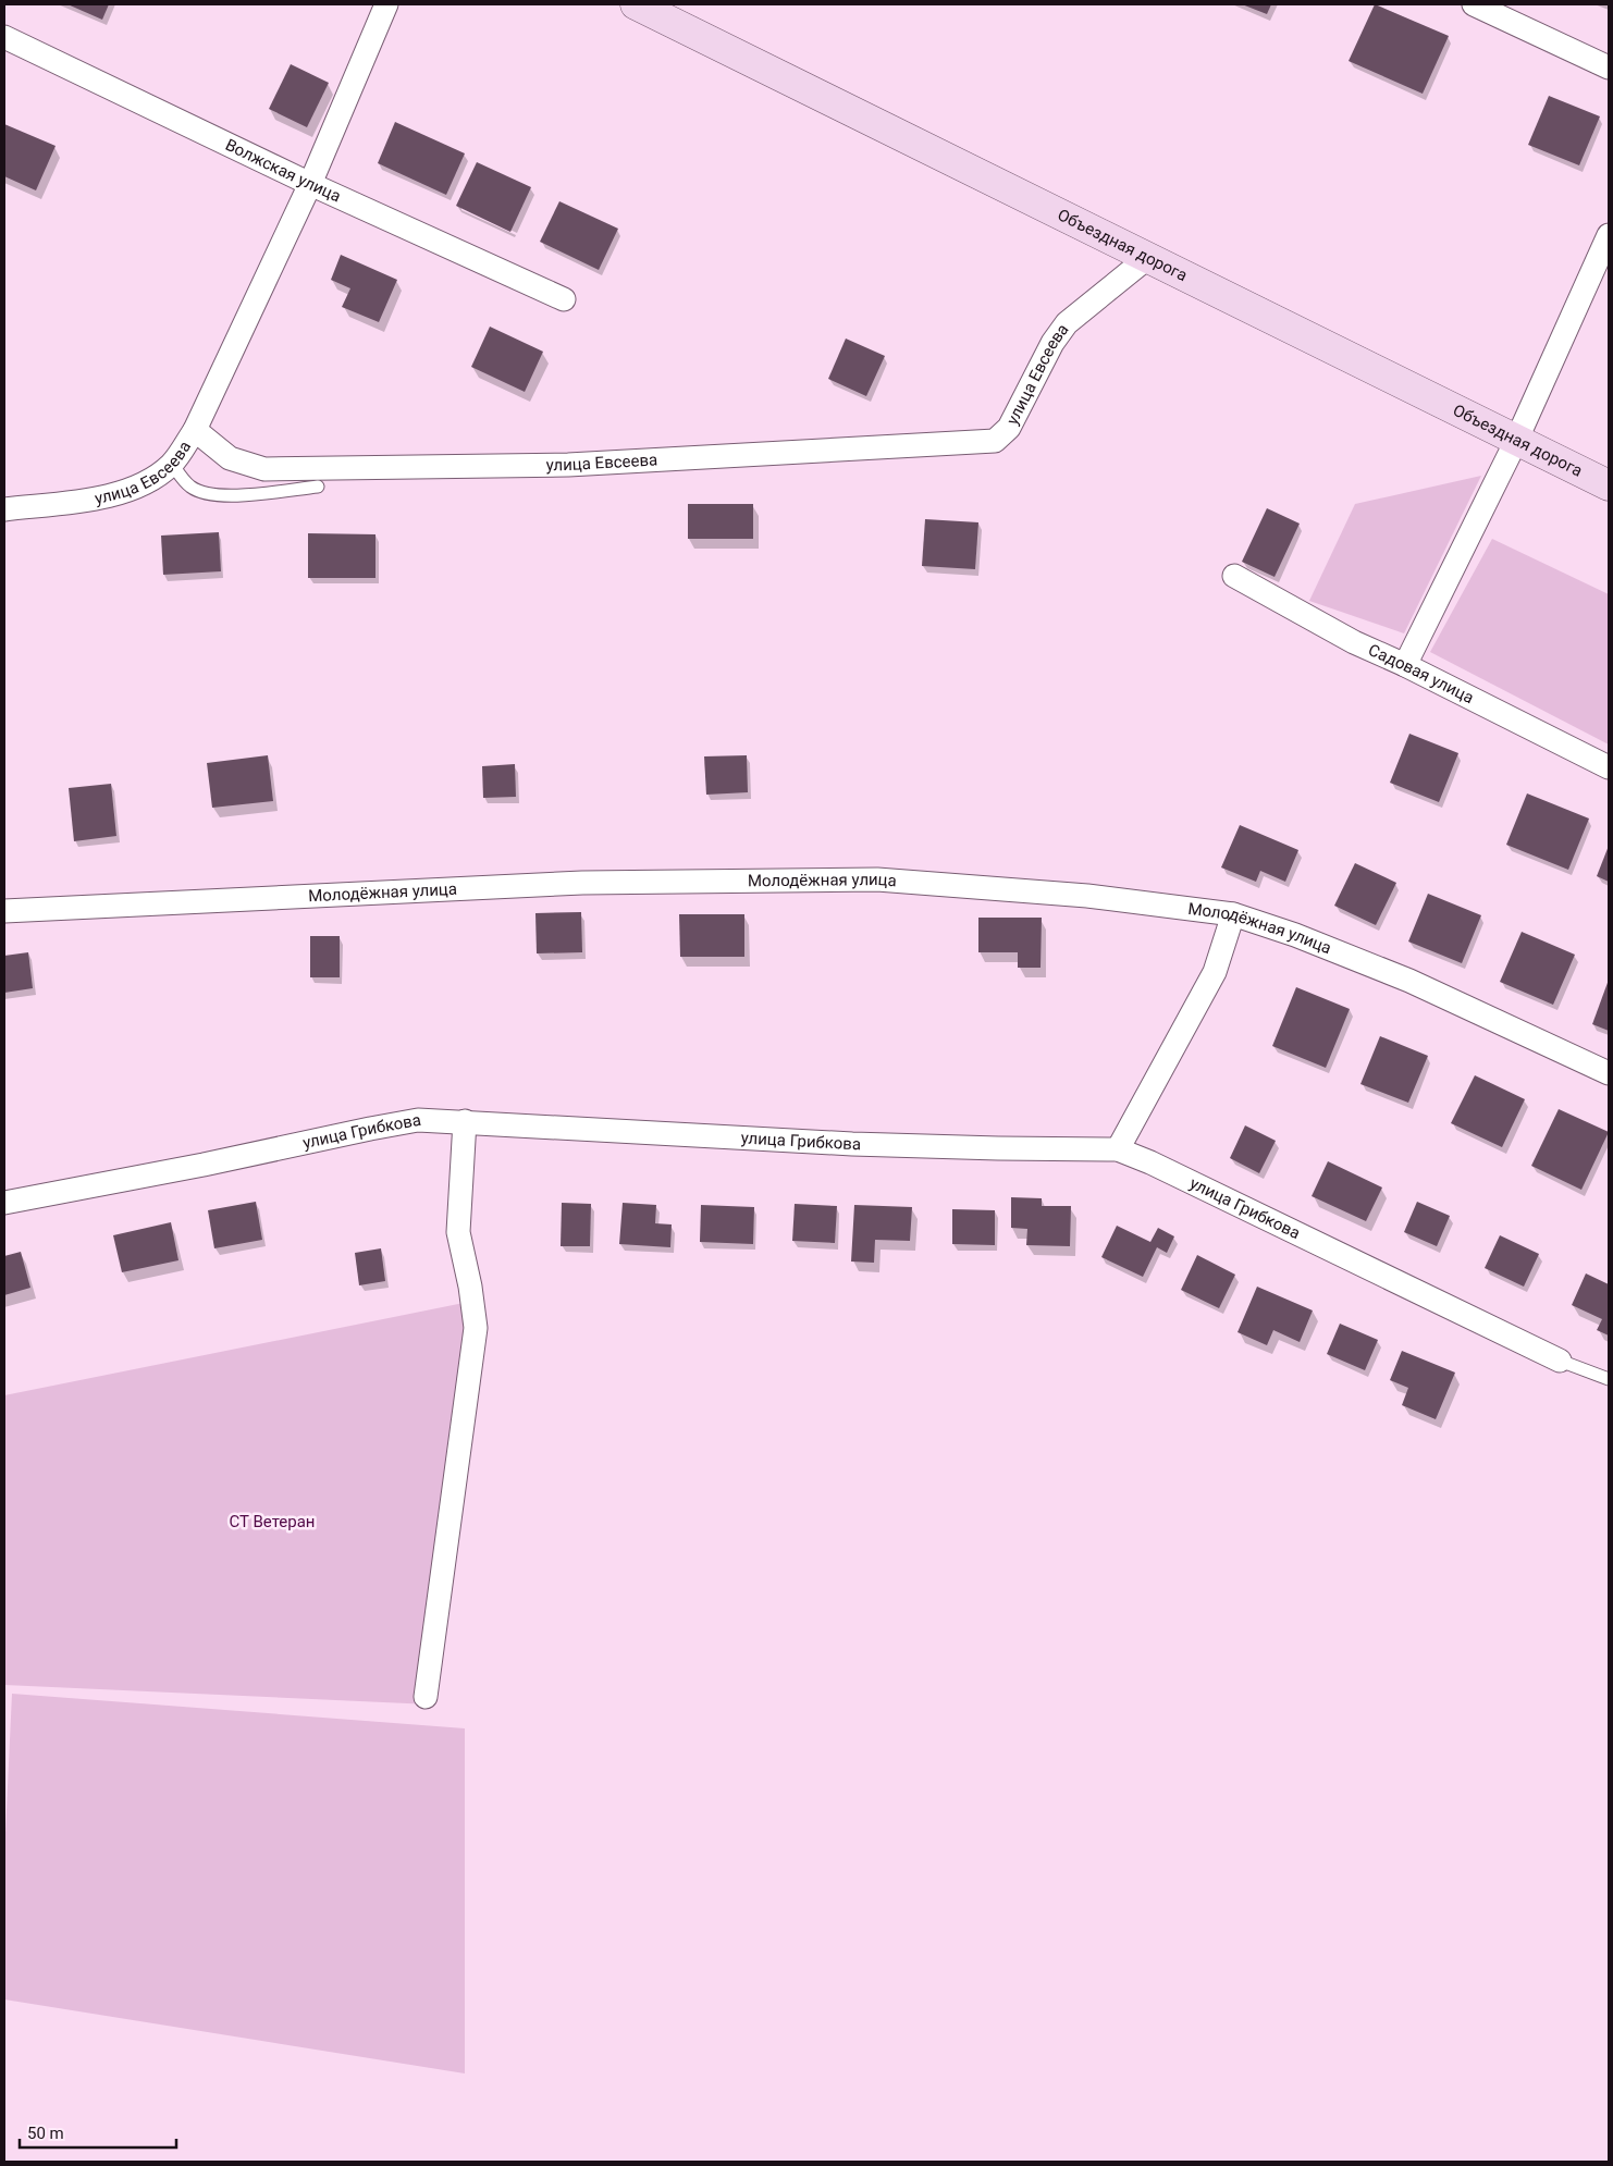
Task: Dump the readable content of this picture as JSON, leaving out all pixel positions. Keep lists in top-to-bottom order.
{
  "streets": {
    "main road": ["Объездная дорога"],
    "street": [
      "Волжская улица",
      "улица Евсеева",
      "Садовая улица",
      "Молодёжная улица",
      "улица Грибкова"
    ]
  },
  "crossings": [
    ["Объездная дорога", "улица Евсеева"]
  ],
  "parks": ["СТ Ветеран"],
  "scale_bar": "50 m"
}
